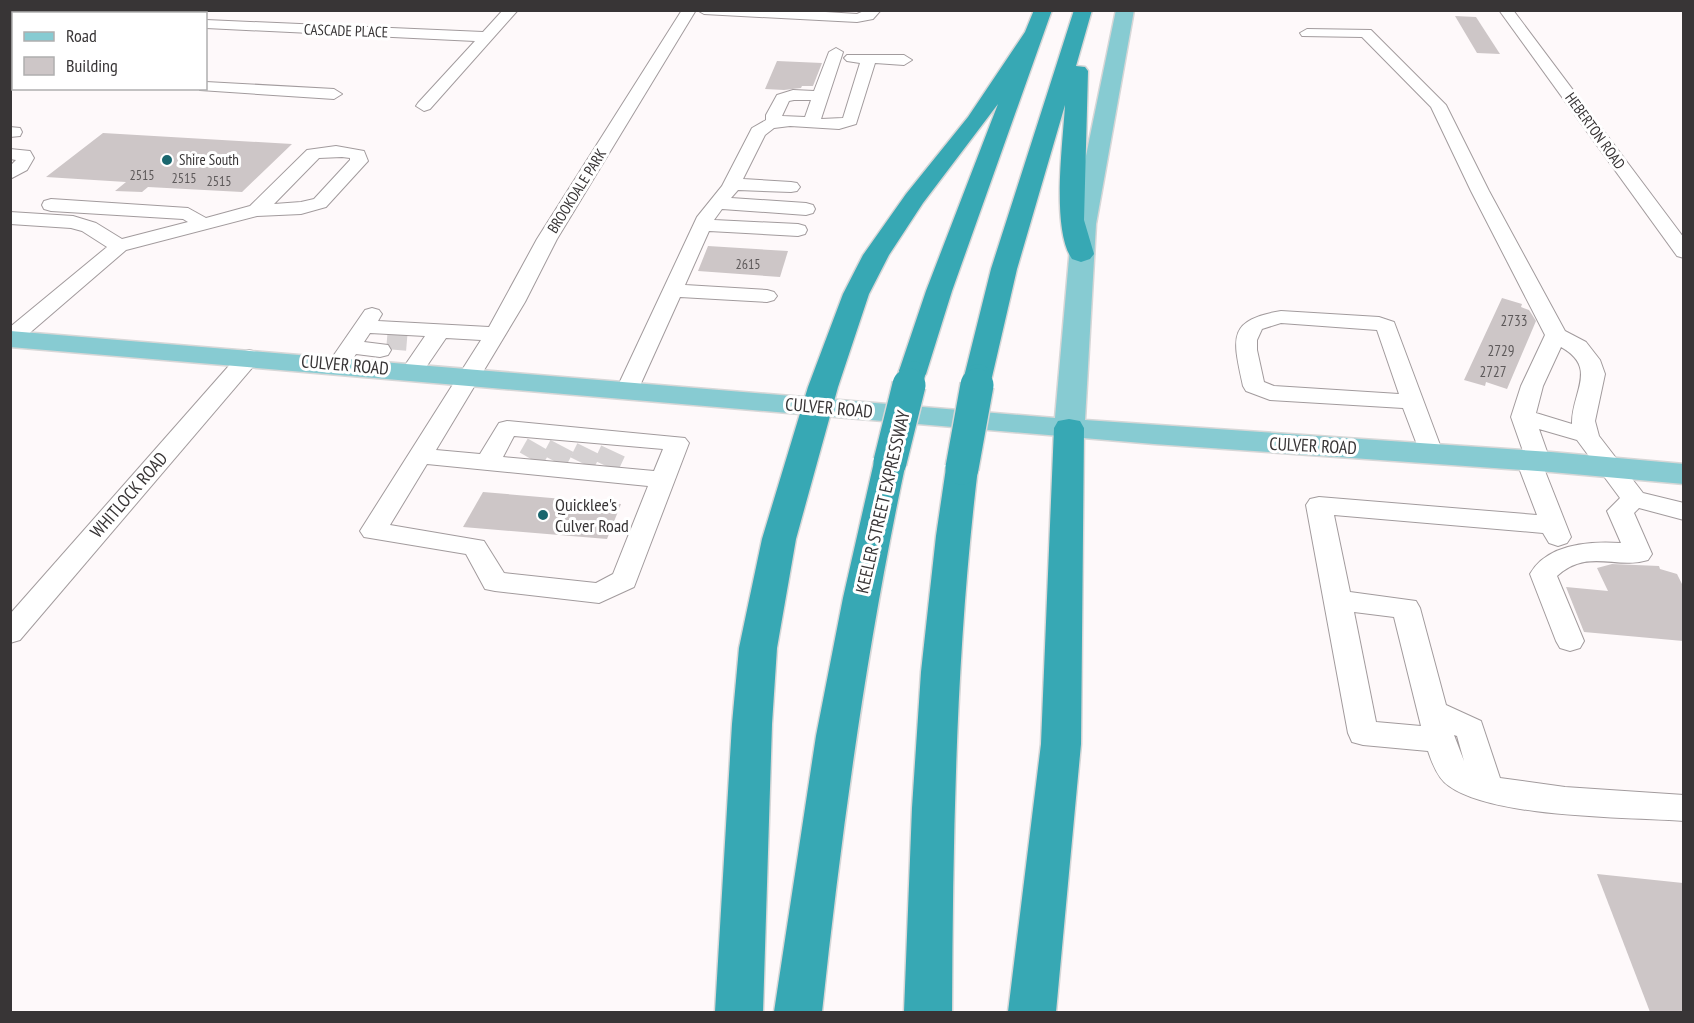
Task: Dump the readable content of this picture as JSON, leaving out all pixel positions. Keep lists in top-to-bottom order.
{
  "streets": {
    "highway": ["KEELER STREET EXPRESSWAY"],
    "main road": ["CULVER ROAD"],
    "street": [
      "CASCADE PLACE",
      "HEBERTON ROAD",
      "BROOKDALE PARK",
      "WHITLOCK ROAD"
    ]
  },
  "crossings": [
    ["BROOKDALE PARK", "CULVER ROAD"],
    ["CULVER ROAD", "WHITLOCK ROAD"]
  ],
  "places": ["Shire South", "Quicklee's Culver Road"],
  "house_numbers": [
    "2515",
    "2515",
    "2515",
    "2615",
    "2733",
    "2729",
    "2727"
  ],
  "legend": ["Road", "Building"]
}
